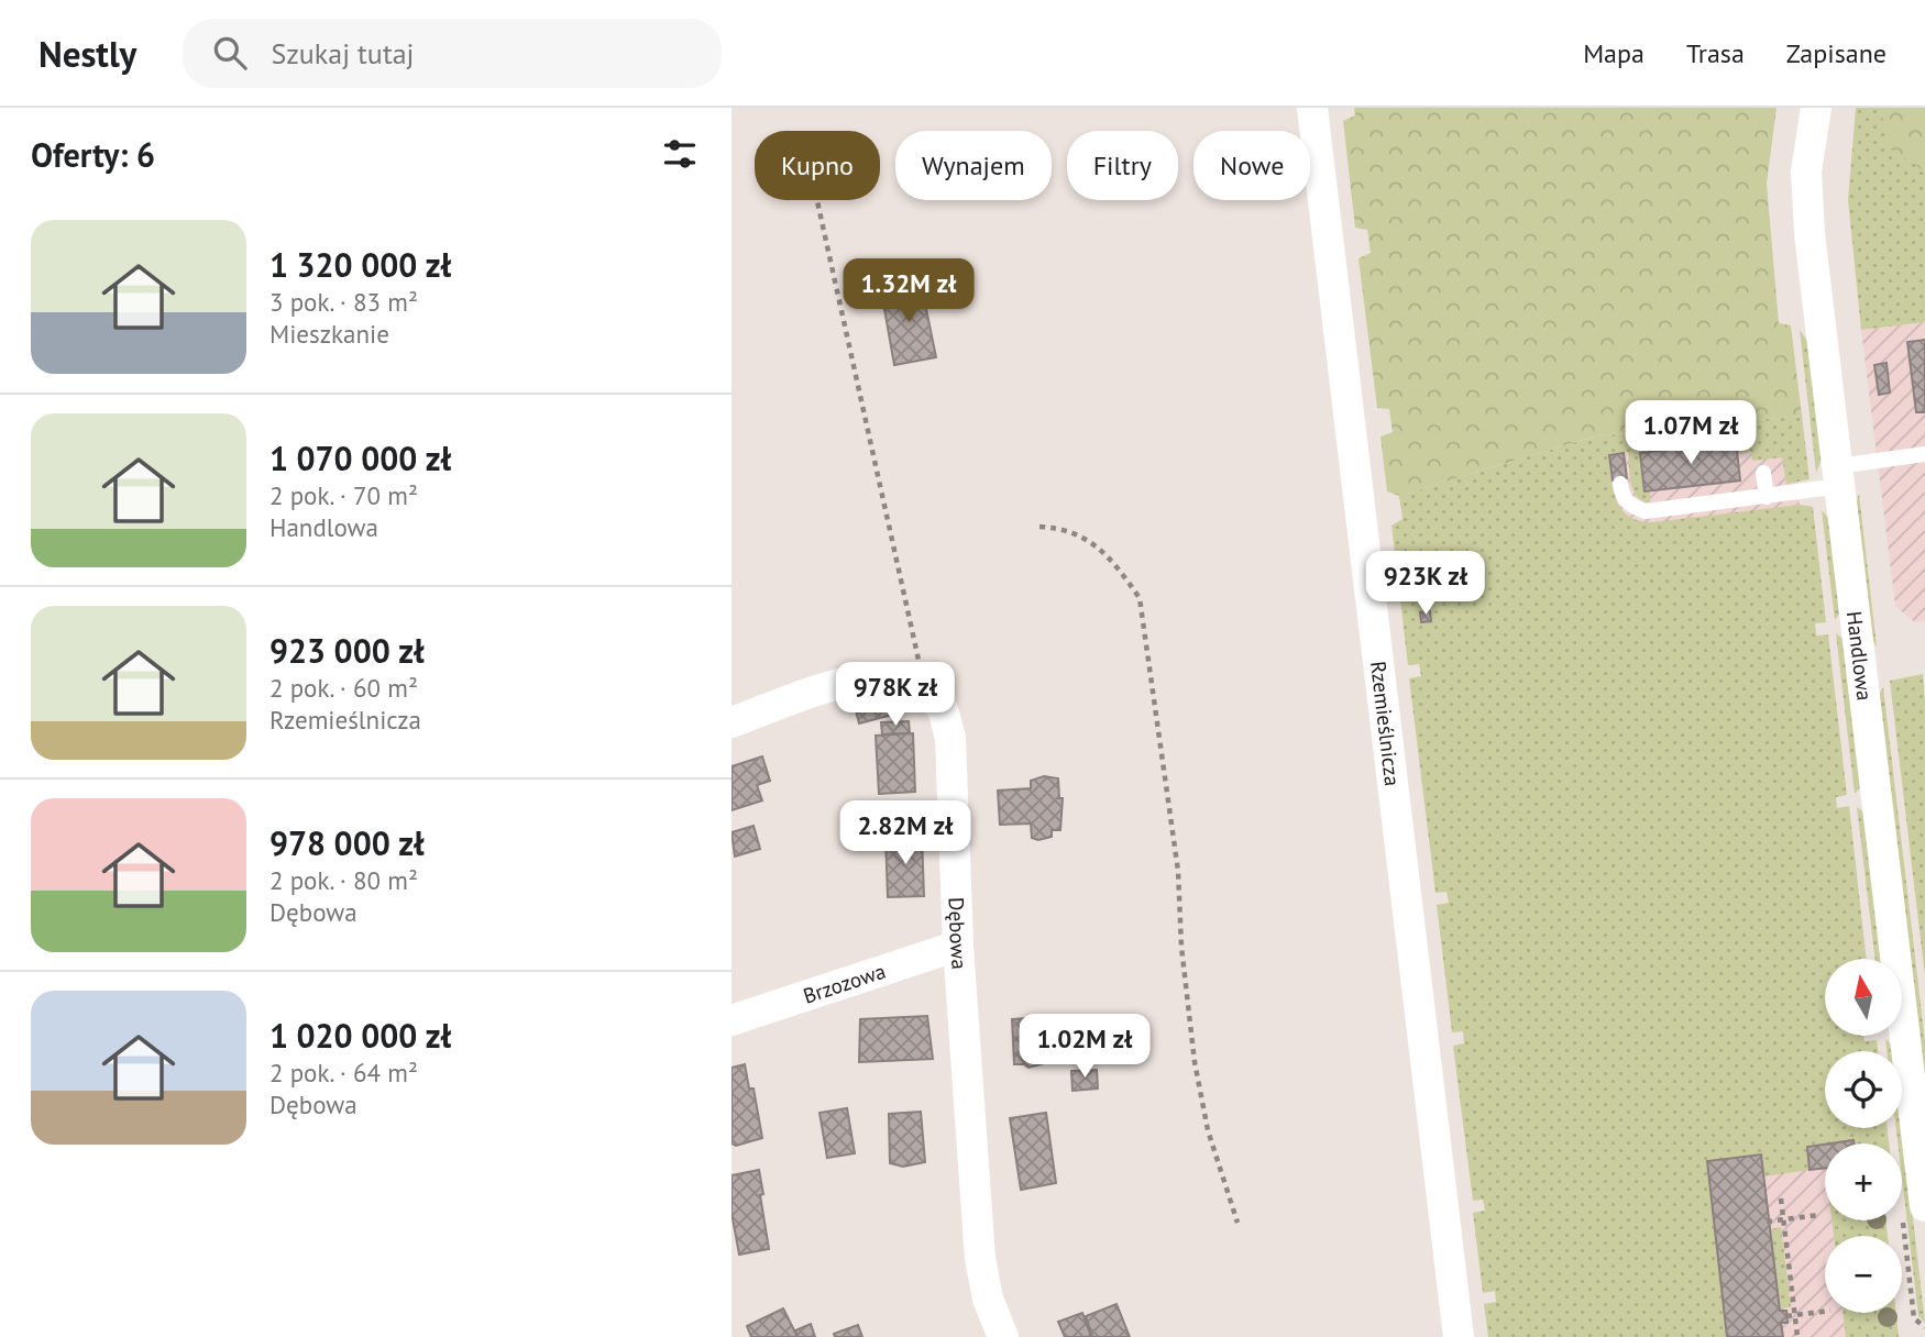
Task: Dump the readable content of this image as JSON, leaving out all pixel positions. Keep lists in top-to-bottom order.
{
  "streets": {
    "street": [
      "Handlowa",
      "Rzemieślnicza",
      "Dębowa",
      "Brzozowa"
    ]
  },
  "crossings": [
    ["Dębowa", "Brzozowa"]
  ],
  "north": "top",
  "page": {
    "header": "Nestly",
    "search": "Szukaj tutaj",
    "nav": ["Mapa", "Trasa", "Zapisane"],
    "heading": "Oferty: 6",
    "chip": [
      "Kupno",
      "Wynajem",
      "Filtry",
      "Nowe"
    ],
    "list": [
      {
        "name": "1 320 000 zł",
        "note": "3 pok. · 83 m² · Mieszkanie"
      },
      {
        "name": "1 070 000 zł",
        "note": "2 pok. · 70 m² · Handlowa"
      },
      {
        "name": "923 000 zł",
        "note": "2 pok. · 60 m² · Rzemieślnicza"
      },
      {
        "name": "978 000 zł",
        "note": "2 pok. · 80 m² · Dębowa"
      },
      {
        "name": "1 020 000 zł",
        "note": "2 pok. · 64 m² · Dębowa"
      }
    ],
    "price": [
      "1.32M zł",
      "1.07M zł",
      "923K zł",
      "978K zł",
      "2.82M zł",
      "1.02M zł"
    ],
    "map_buttons": ["+", "−"]
  }
}
